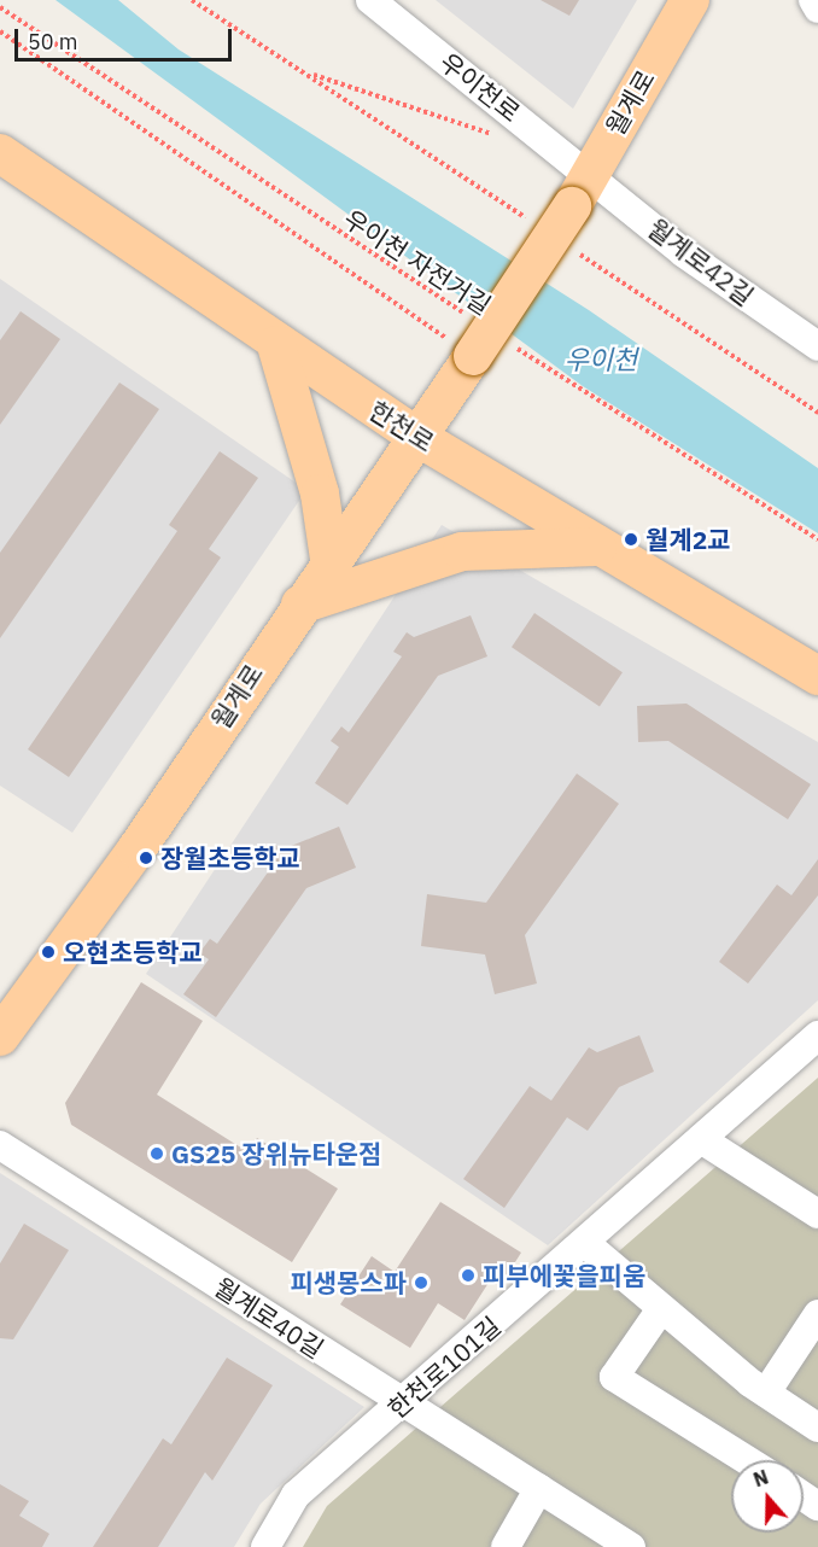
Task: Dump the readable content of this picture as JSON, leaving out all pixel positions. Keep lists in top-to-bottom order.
{
  "streets": {
    "main road": ["월계로", "한천로"],
    "street": [
      "우이천로",
      "월계로42길",
      "월계로40길",
      "한천로101길"
    ],
    "path": ["우이천 자전거길"]
  },
  "crossings": [
    ["우이천로", "월계로"],
    ["우이천로", "월계로42길"],
    ["월계로", "우이천 자전거길"],
    ["월계로", "월계로42길"],
    ["월계로", "한천로"],
    ["월계로40길", "한천로101길"]
  ],
  "water": ["우이천"],
  "places": [
    "월계2교",
    "장월초등학교",
    "오현초등학교",
    "GS25 장위뉴타운점",
    "피부에꽃을피움",
    "피생몽스파"
  ],
  "scale_bar": "50 m",
  "north": "top"
}
